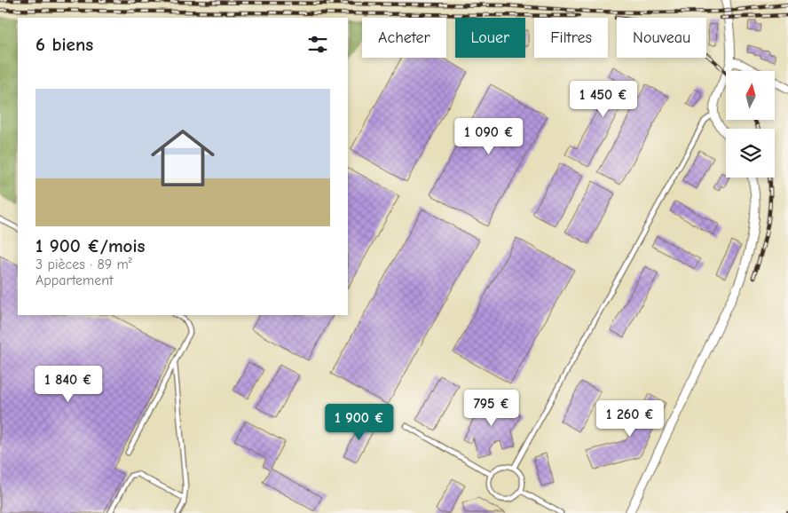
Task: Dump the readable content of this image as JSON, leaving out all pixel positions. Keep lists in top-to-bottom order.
{
  "north": "top",
  "page": {
    "chip": [
      "Acheter",
      "Louer",
      "Filtres",
      "Nouveau"
    ],
    "heading": "6 biens",
    "list": [
      {
        "name": "1 900 €/mois",
        "note": "3 pièces · 89 m² · Appartement"
      }
    ],
    "price": [
      "1 450 €",
      "1 090 €",
      "1 840 €",
      "795 €",
      "1 260 €",
      "1 900 €"
    ]
  }
}
